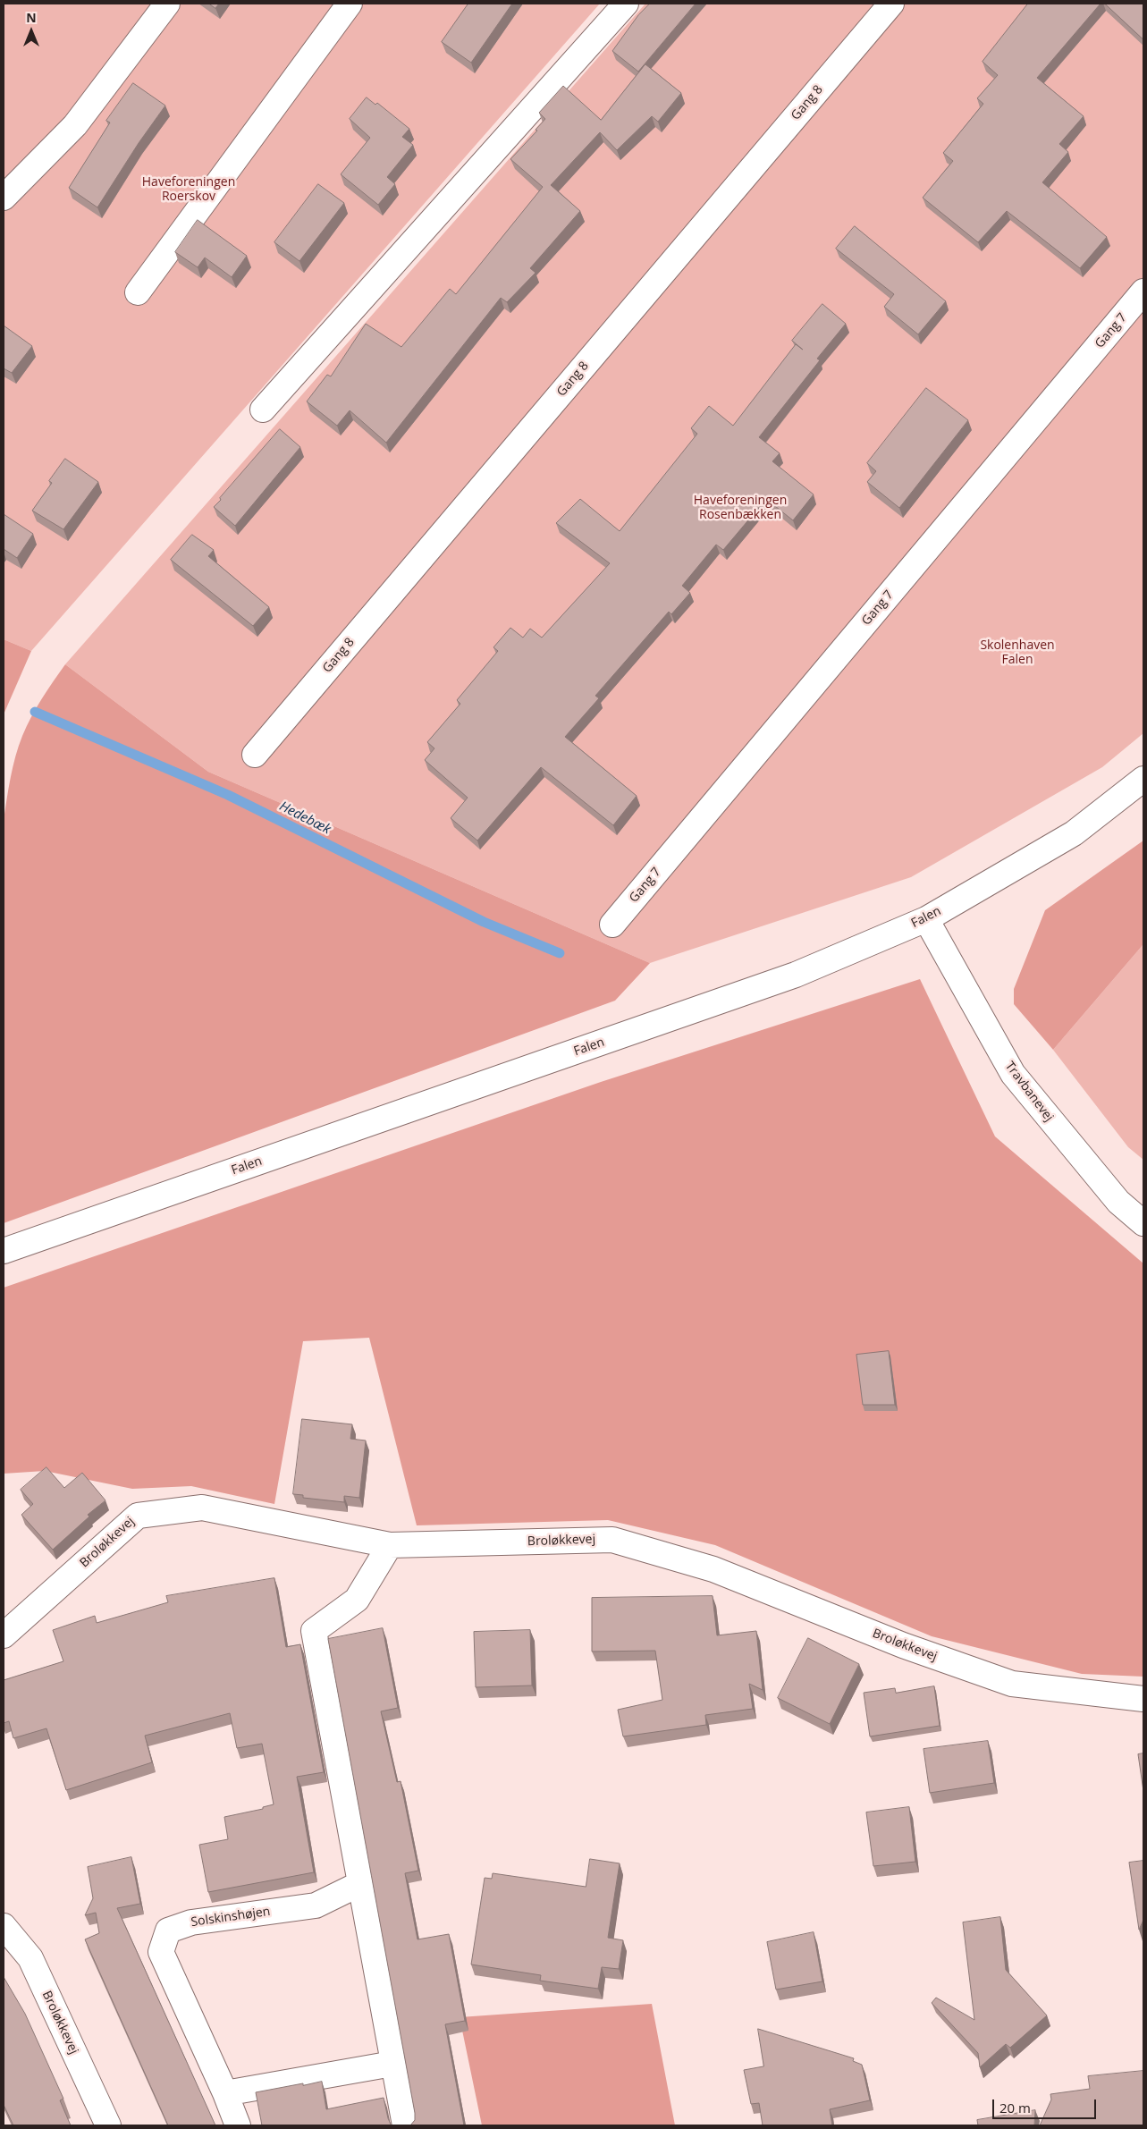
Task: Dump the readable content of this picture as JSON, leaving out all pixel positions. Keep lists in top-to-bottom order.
{
  "streets": {
    "street": [
      "Gang 8",
      "Gang 7",
      "Falen",
      "Travbanevej",
      "Broløkkevej",
      "Solskinshøjen"
    ]
  },
  "crossings": [
    ["Falen", "Travbanevej"]
  ],
  "water": ["Hedebæk"],
  "parks": ["Haveforeningen Roerskov", "Haveforeningen Rosenbækken", "Skolenhaven Falen"],
  "scale_bar": "20 m",
  "north": "top"
}
